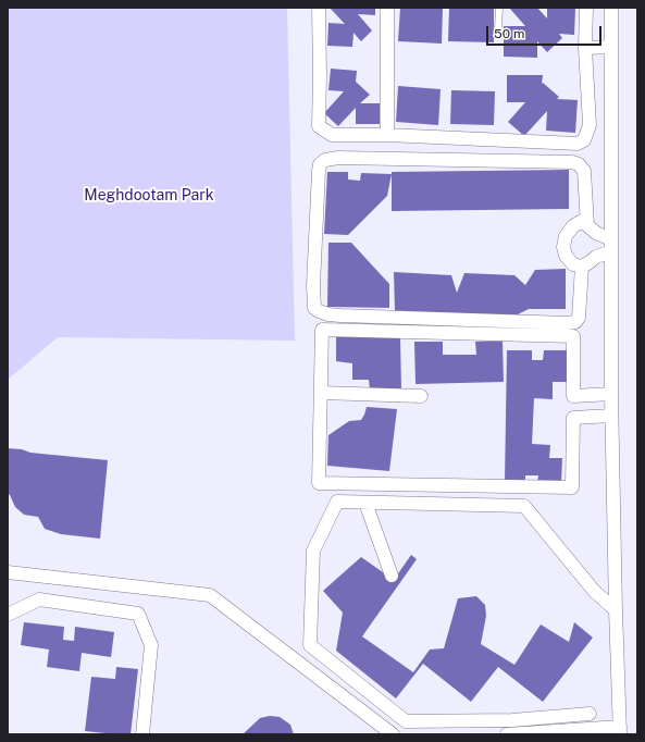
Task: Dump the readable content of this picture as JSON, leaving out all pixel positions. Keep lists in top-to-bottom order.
{
  "parks": ["Meghdootam Park"],
  "scale_bar": "50 m"
}
